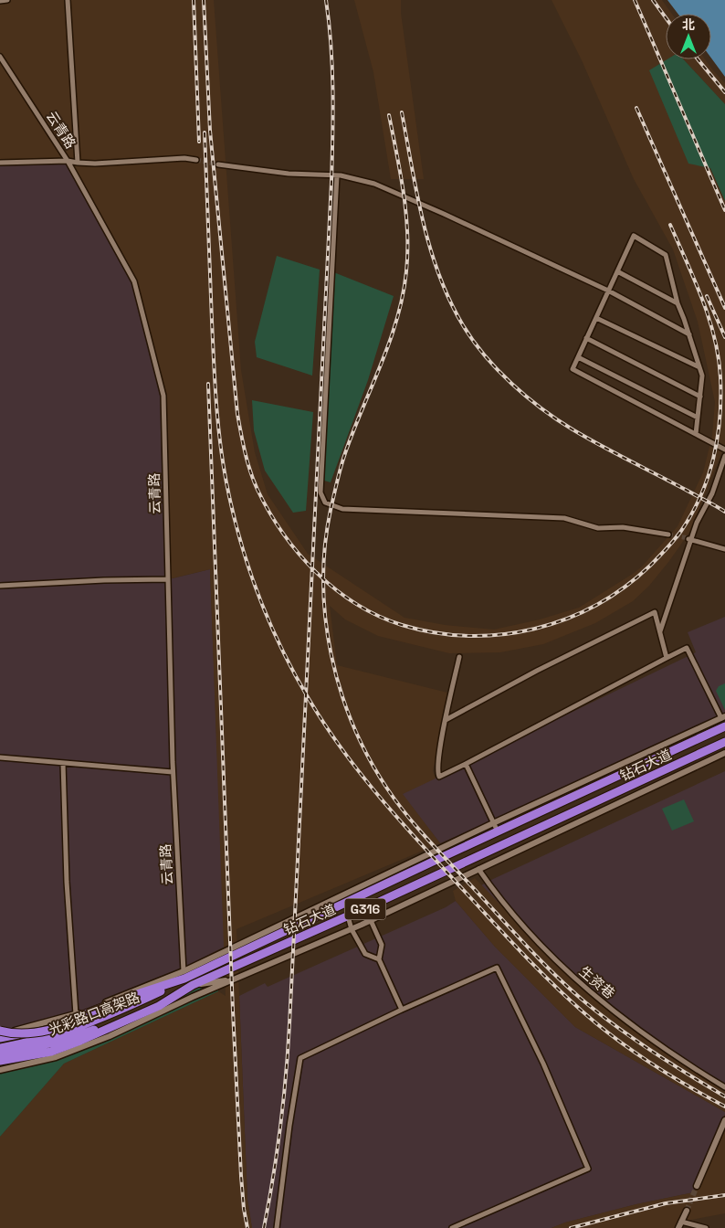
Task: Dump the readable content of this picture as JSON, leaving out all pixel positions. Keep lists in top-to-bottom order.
{
  "streets": {
    "highway": ["钻石大道", "G316", "光彩路口高架路"],
    "street": ["云青路", "生资巷"]
  },
  "crossings": [
    ["云青路", "钻石大道"],
    ["云青路", "光彩路口高架路"],
    ["钻石大道", "光彩路口高架路"]
  ],
  "north": "top"
}
